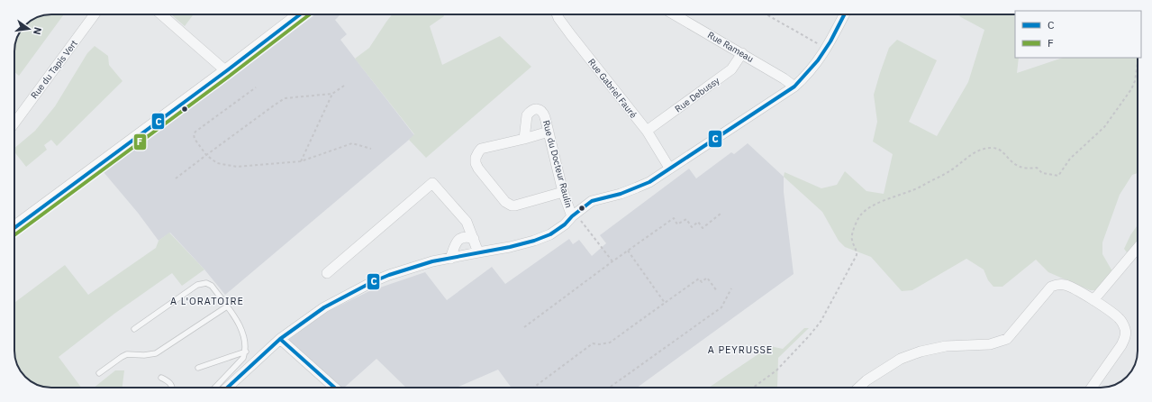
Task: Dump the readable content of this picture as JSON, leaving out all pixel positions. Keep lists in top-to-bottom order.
{
  "streets": {
    "street": [
      "Rue Rameau",
      "Rue du Tapis Vert",
      "Rue Gabriel Fauré",
      "Rue Debussy",
      "Rue du Docteur Raulin"
    ]
  },
  "crossings": [
    ["Rue Rameau", "Rue Debussy"],
    ["Rue Gabriel Fauré", "Rue Debussy"]
  ],
  "districts": ["A L'ORATOIRE", "A PEYRUSSE"],
  "lines": ["transit line C", "transit line F"],
  "legend": ["C", "F"],
  "north": "right"
}
